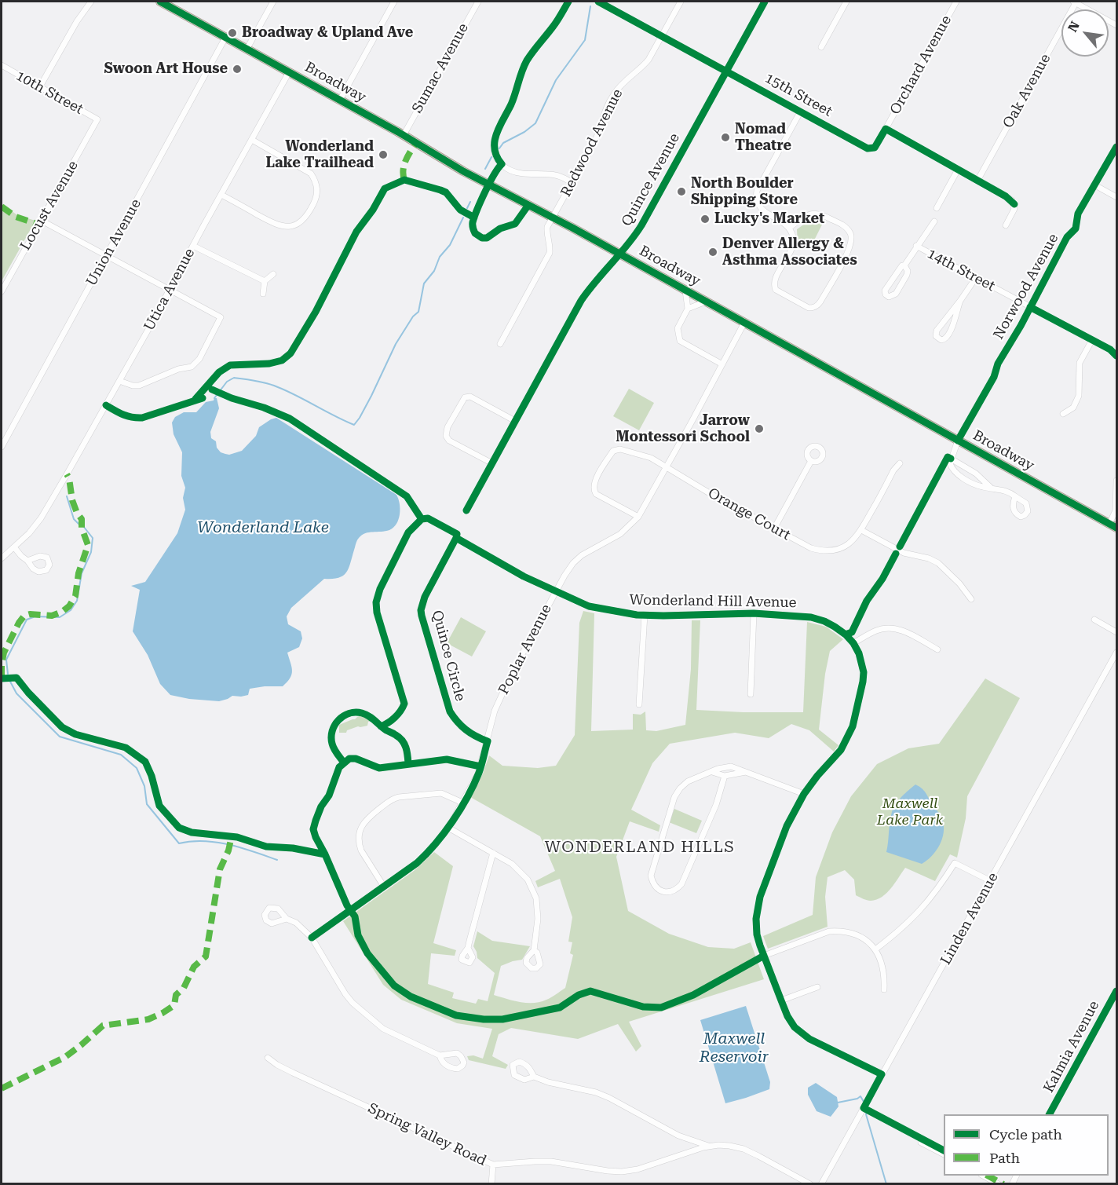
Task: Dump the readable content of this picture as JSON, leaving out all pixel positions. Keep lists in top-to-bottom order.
{
  "streets": {
    "main road": ["Broadway"],
    "street": [
      "Orchard Avenue",
      "Sumac Avenue",
      "Oak Avenue",
      "10th Street",
      "15th Street",
      "Redwood Avenue",
      "Quince Avenue",
      "Locust Avenue",
      "Union Avenue",
      "14th Street",
      "Norwood Avenue",
      "Utica Avenue",
      "Orange Court",
      "Wonderland Hill Avenue",
      "Poplar Avenue",
      "Quince Circle",
      "Linden Avenue",
      "Kalmia Avenue",
      "Spring Valley Road"
    ]
  },
  "crossings": [
    ["Orchard Avenue", "15th Street"],
    ["Sumac Avenue", "Broadway"],
    ["Broadway", "Redwood Avenue"],
    ["Broadway", "Quince Avenue"],
    ["Broadway", "Union Avenue"],
    ["Broadway", "Norwood Avenue"],
    ["Broadway", "Utica Avenue"],
    ["Broadway", "Poplar Avenue"],
    ["10th Street", "Locust Avenue"],
    ["15th Street", "Redwood Avenue"],
    ["15th Street", "Quince Avenue"],
    ["14th Street", "Norwood Avenue"],
    ["Orange Court", "Poplar Avenue"],
    ["Wonderland Hill Avenue", "Poplar Avenue"],
    ["Wonderland Hill Avenue", "Quince Circle"],
    ["Wonderland Hill Avenue", "Linden Avenue"],
    ["Poplar Avenue", "Quince Circle"]
  ],
  "districts": ["WONDERLAND HILLS"],
  "water": ["Wonderland Lake", "Maxwell Reservoir"],
  "parks": ["Maxwell Lake Park"],
  "places": [
    "Broadway & Upland Ave",
    "Swoon Art House",
    "Nomad Theatre",
    "Wonderland Lake Trailhead",
    "North Boulder Shipping Store",
    "Lucky's Market",
    "Denver Allergy & Asthma Associates",
    "Jarrow Montessori School"
  ],
  "legend": ["Cycle path", "Path"],
  "north": "top left"
}
